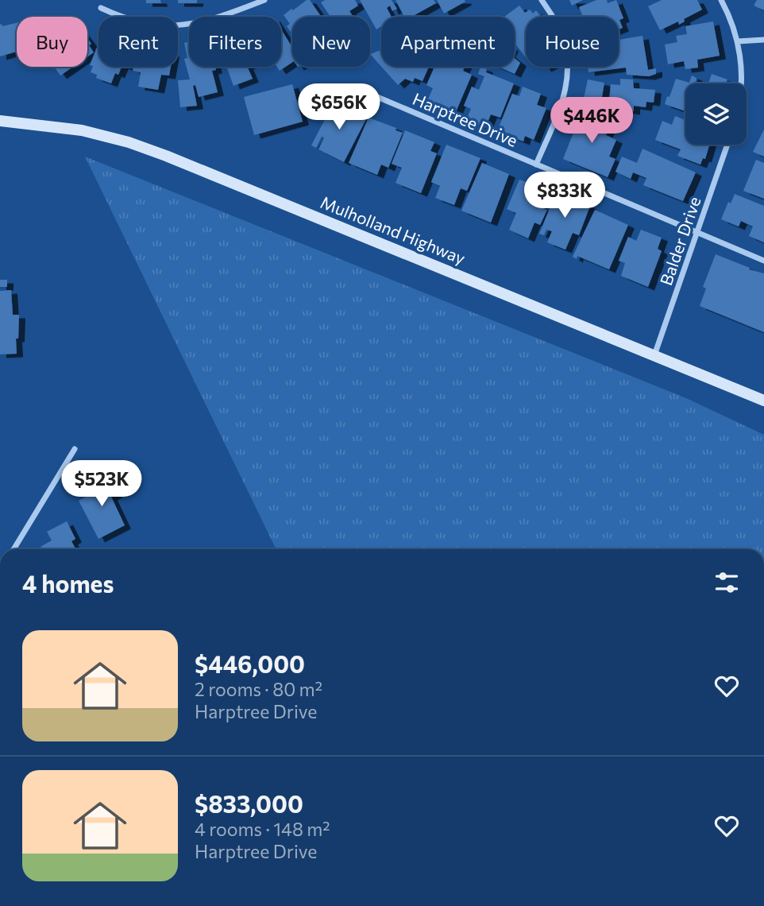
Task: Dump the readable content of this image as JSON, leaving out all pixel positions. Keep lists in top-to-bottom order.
{
  "streets": {
    "main road": ["Mulholland Highway"],
    "street": ["Harptree Drive", "Balder Drive"]
  },
  "crossings": [
    ["Harptree Drive", "Balder Drive"],
    ["Mulholland Highway", "Balder Drive"]
  ],
  "page": {
    "chip": [
      "Buy",
      "Rent",
      "Filters",
      "New",
      "Apartment",
      "House"
    ],
    "price": [
      "$656K",
      "$446K",
      "$833K",
      "$523K"
    ],
    "heading": "4 homes",
    "list": [
      {
        "name": "$446,000",
        "note": "2 rooms · 80 m² · Harptree Drive"
      },
      {
        "name": "$833,000",
        "note": "4 rooms · 148 m² · Harptree Drive"
      }
    ]
  }
}
